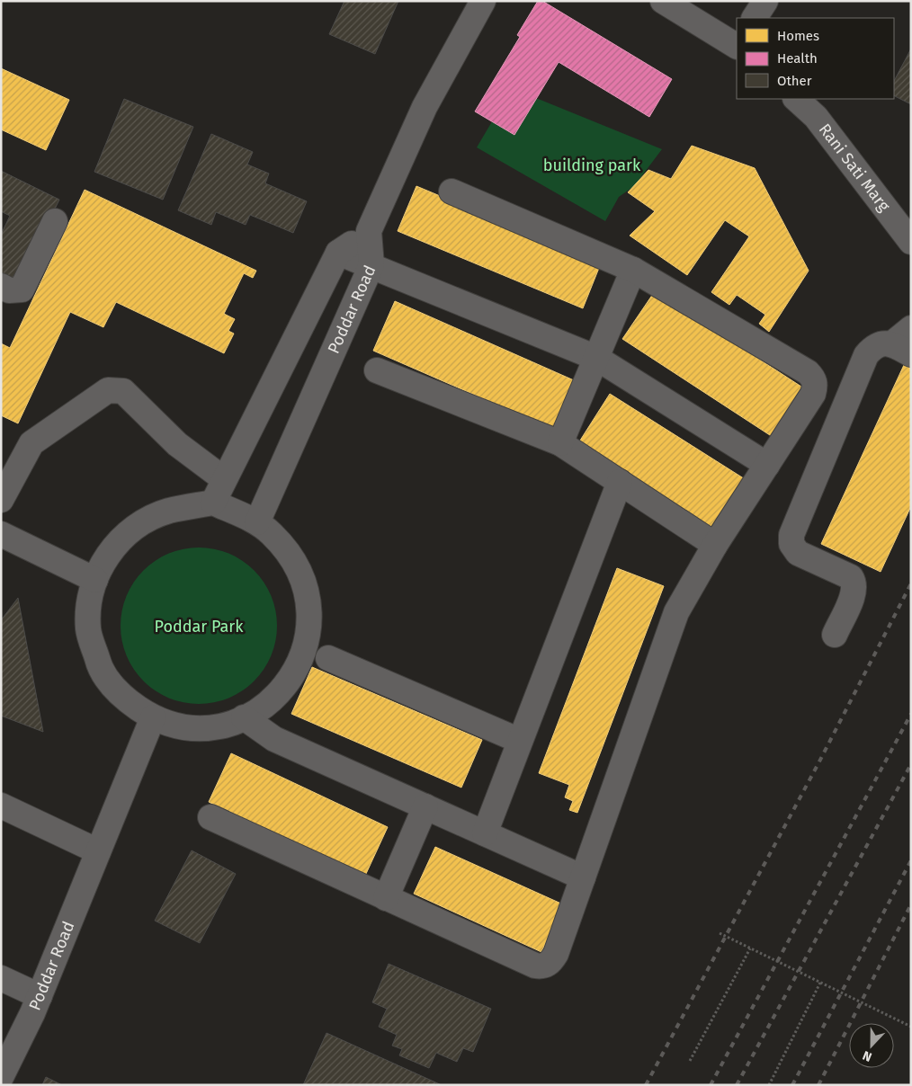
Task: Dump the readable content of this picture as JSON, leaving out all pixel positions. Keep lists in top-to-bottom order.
{
  "streets": {
    "street": ["Rani Sati Marg", "Poddar Road"]
  },
  "parks": ["building park", "Poddar Park"],
  "legend": ["Homes", "Health", "Other"],
  "north": "bottom"
}
